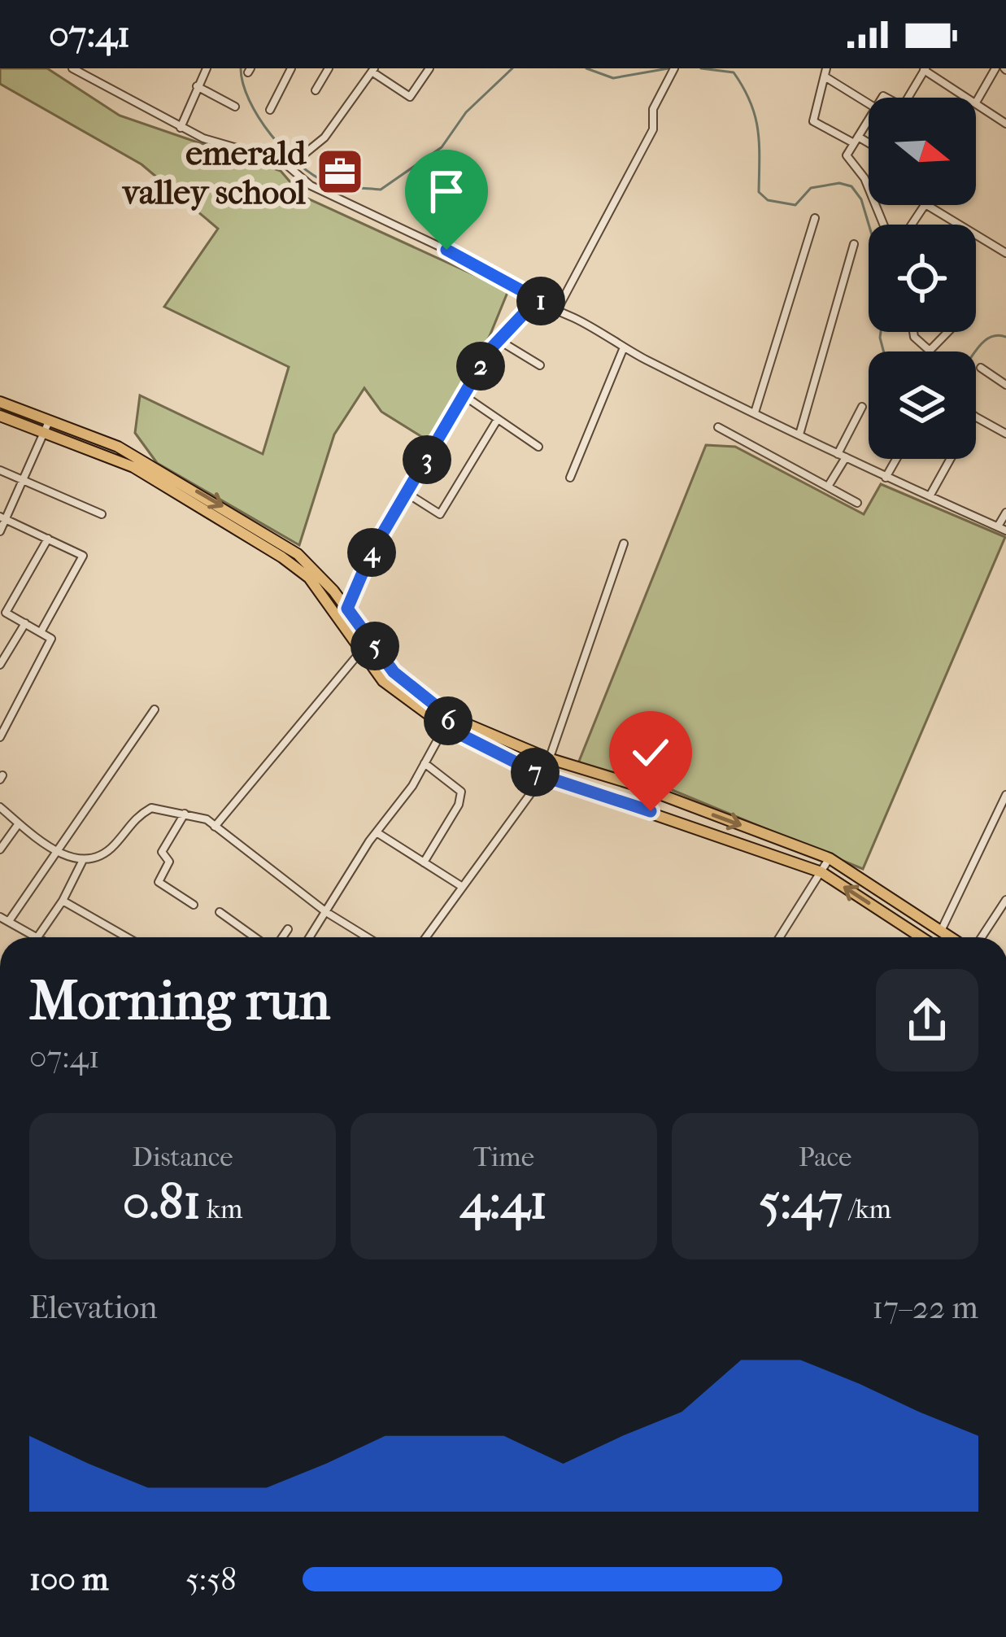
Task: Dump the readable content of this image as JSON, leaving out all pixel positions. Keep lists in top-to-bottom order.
{
  "places": {
    "office": ["emerald valley school"]
  },
  "north": "right",
  "page": {
    "status": "07:41",
    "pins": [
      "1",
      "2",
      "3",
      "4",
      "5",
      "6",
      "7"
    ],
    "heading": ["Morning run", "07:41"],
    "stats": [
      ["Distance", "0.81 km"],
      ["Time", "4:41"],
      ["Pace", "5:47 /km"]
    ],
    "chart": ["Elevation", "17–22 m"],
    "list": [
      {
        "name": "100 m",
        "note": "5:58"
      }
    ]
  }
}
